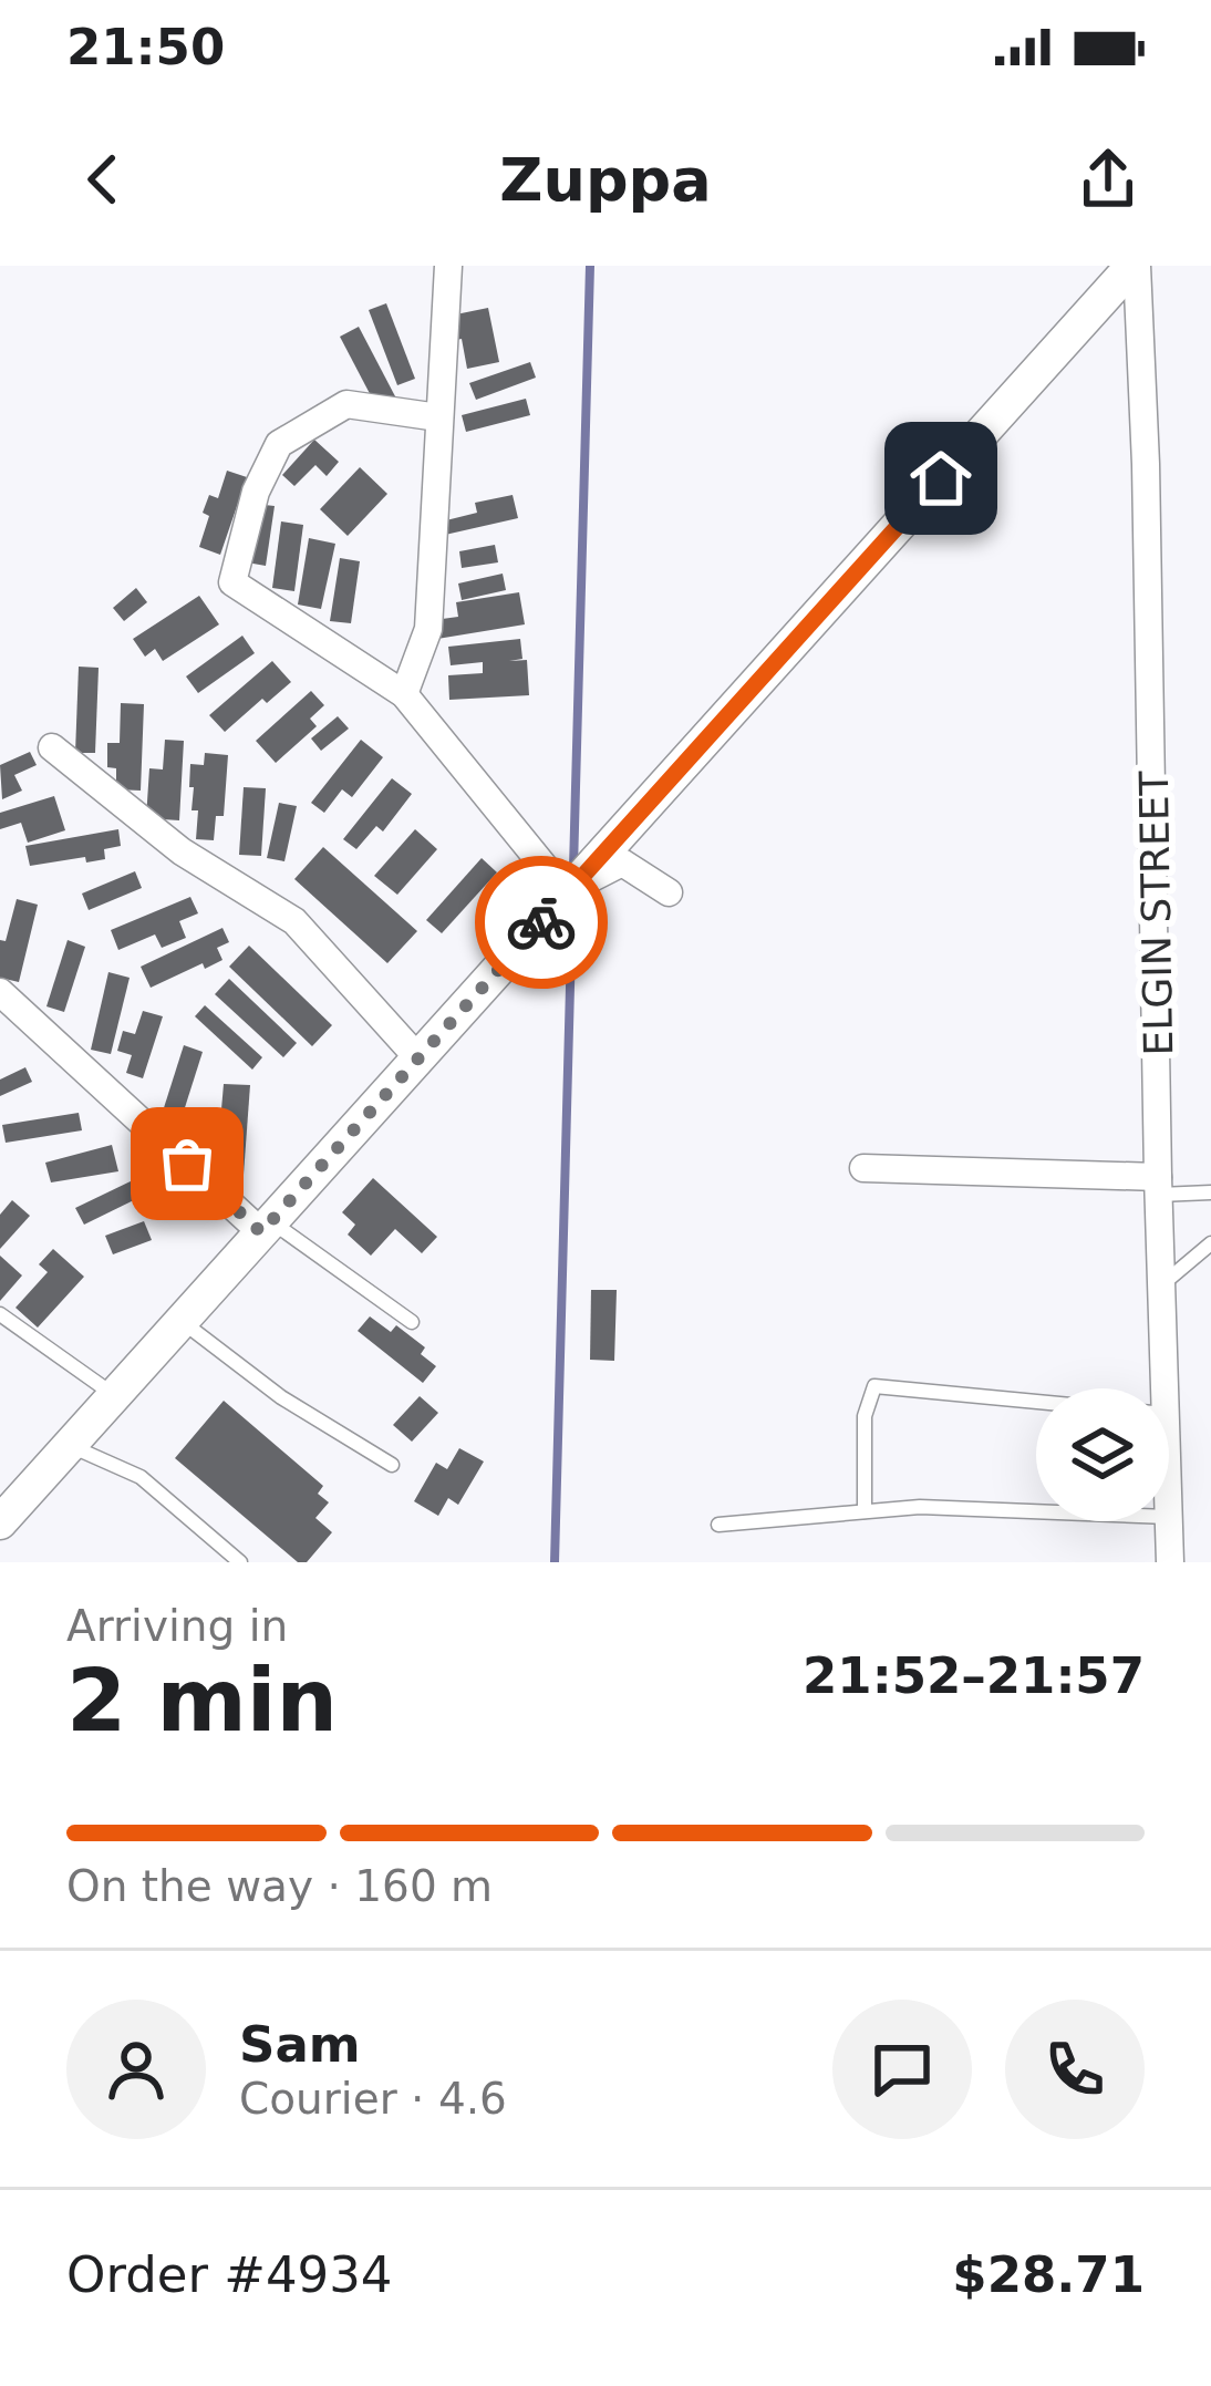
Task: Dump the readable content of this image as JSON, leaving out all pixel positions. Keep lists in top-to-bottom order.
{
  "streets": {
    "street": ["ELGIN STREET"]
  },
  "page": {
    "status": "21:50",
    "header": "Zuppa",
    "heading": ["2 min", "Arriving in", "21:52–21:57"],
    "panel": [
      "Sam",
      "Courier · 4.6",
      "Order #4934",
      "$28.71"
    ],
    "bar": "On the way · 160 m"
  }
}
